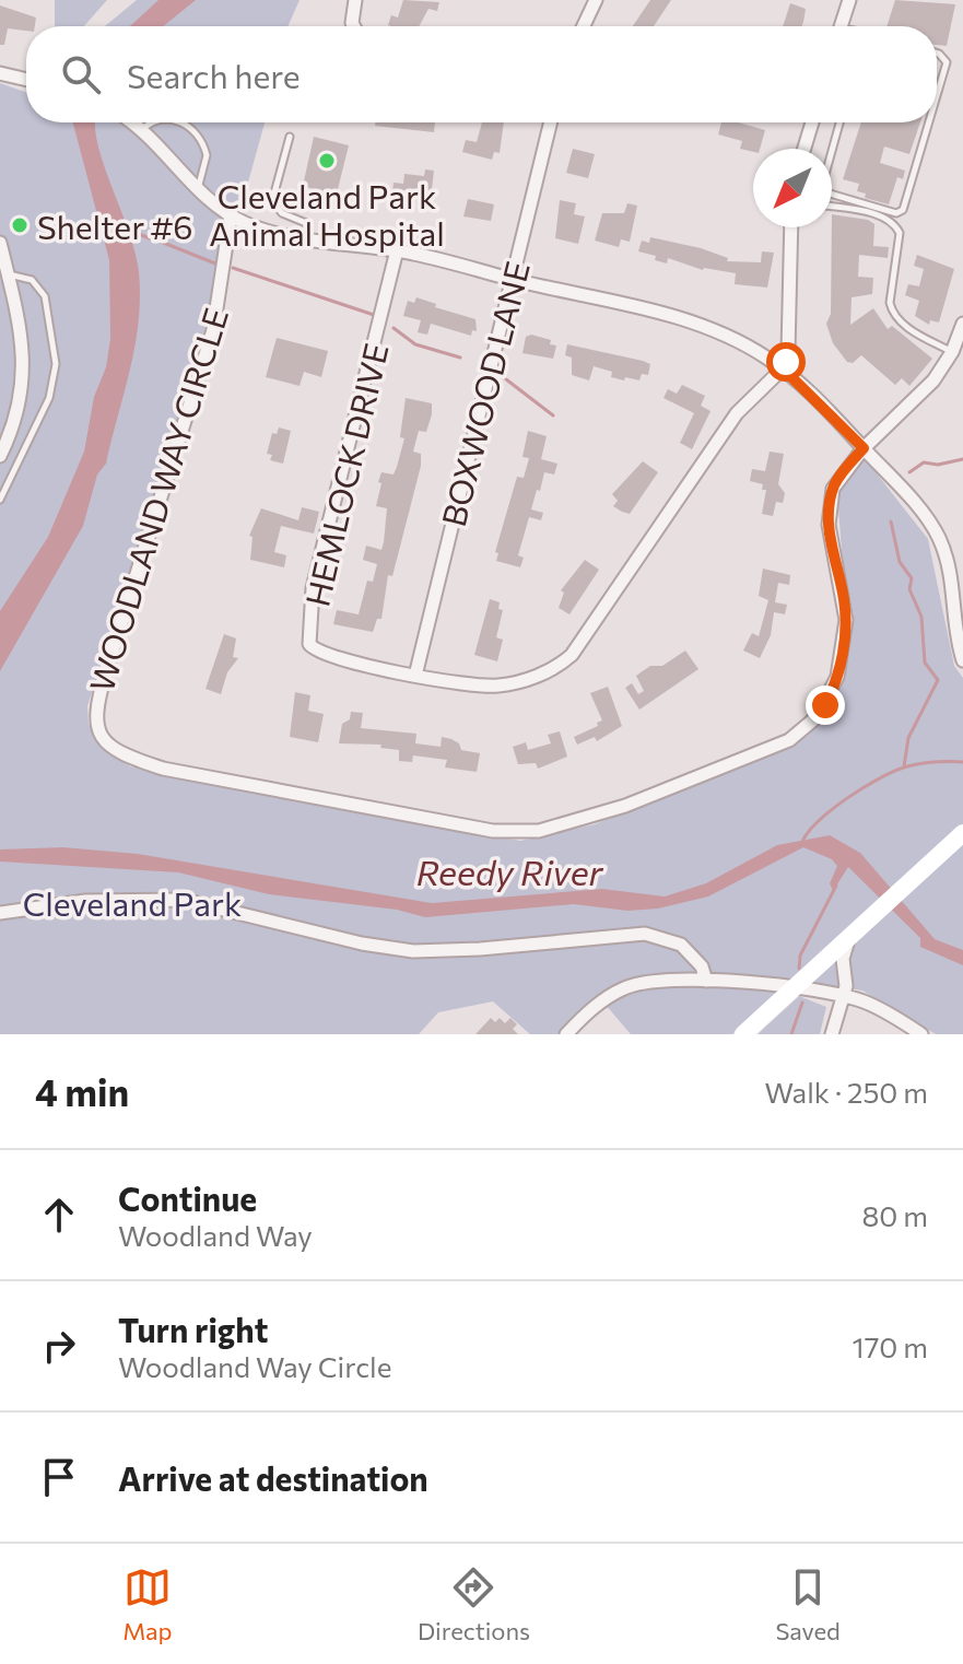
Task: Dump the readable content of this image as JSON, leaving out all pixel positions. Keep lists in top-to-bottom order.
{
  "streets": {
    "street": ["BOXWOOD LANE", "HEMLOCK DRIVE", "WOODLAND WAY CIRCLE"]
  },
  "crossings": [
    ["BOXWOOD LANE", "HEMLOCK DRIVE"]
  ],
  "water": ["Reedy River"],
  "parks": ["Cleveland Park"],
  "places": ["Cleveland Park Animal Hospital", "Shelter #6"],
  "north": "bottom left",
  "page": {
    "search": "Search here",
    "heading": ["4 min", "Walk · 250 m"],
    "list": [
      ["Continue", "Woodland Way", "80 m"],
      ["Turn right", "Woodland Way Circle", "170 m"],
      "Arrive at destination"
    ],
    "nav": ["Map", "Directions", "Saved"]
  }
}
